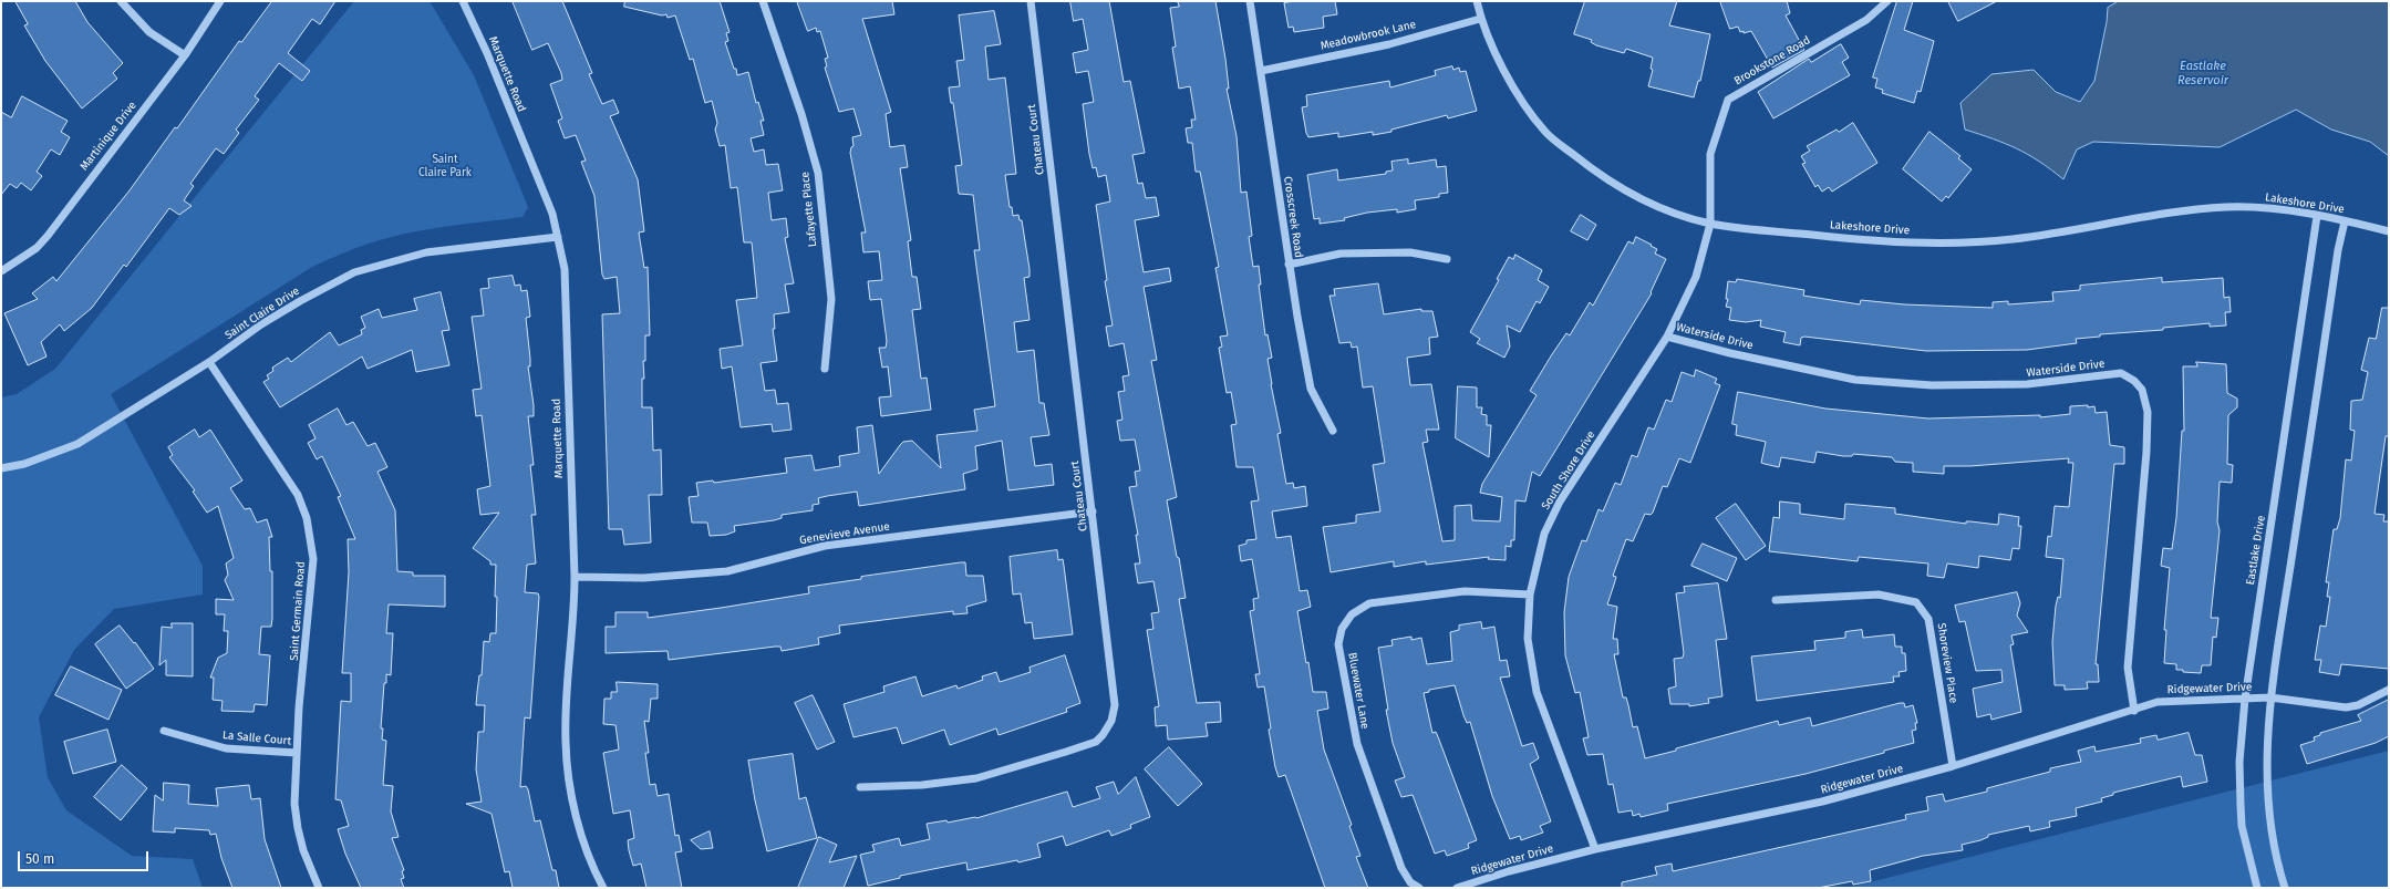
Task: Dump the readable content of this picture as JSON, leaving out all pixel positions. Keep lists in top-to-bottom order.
{
  "streets": {
    "street": [
      "Meadowbrook Lane",
      "Brookstone Road",
      "Marquette Road",
      "Martinique Drive",
      "Chateau Court",
      "Lakeshore Drive",
      "Lafayette Place",
      "Crosscreek Road",
      "Saint Claire Drive",
      "Waterside Drive",
      "South Shore Drive",
      "Genevieve Avenue",
      "Eastlake Drive",
      "Saint Germain Road",
      "Shoreview Place",
      "Ridgewater Drive",
      "Bluewater Lane",
      "La Salle Court"
    ]
  },
  "crossings": [
    ["Meadowbrook Lane", "Lakeshore Drive"],
    ["Meadowbrook Lane", "Crosscreek Road"],
    ["Brookstone Road", "Lakeshore Drive"],
    ["Brookstone Road", "South Shore Drive"],
    ["Marquette Road", "Saint Claire Drive"],
    ["Marquette Road", "Genevieve Avenue"],
    ["Chateau Court", "Genevieve Avenue"],
    ["Lakeshore Drive", "South Shore Drive"],
    ["Lakeshore Drive", "Eastlake Drive"],
    ["Saint Claire Drive", "Saint Germain Road"],
    ["Waterside Drive", "South Shore Drive"],
    ["Waterside Drive", "Ridgewater Drive"],
    ["South Shore Drive", "Ridgewater Drive"],
    ["South Shore Drive", "Bluewater Lane"],
    ["Eastlake Drive", "Ridgewater Drive"],
    ["Saint Germain Road", "La Salle Court"],
    ["Shoreview Place", "Ridgewater Drive"]
  ],
  "water": ["Eastlake Reservoir"],
  "parks": ["Saint Claire Park"],
  "scale_bar": "50 m"
}
